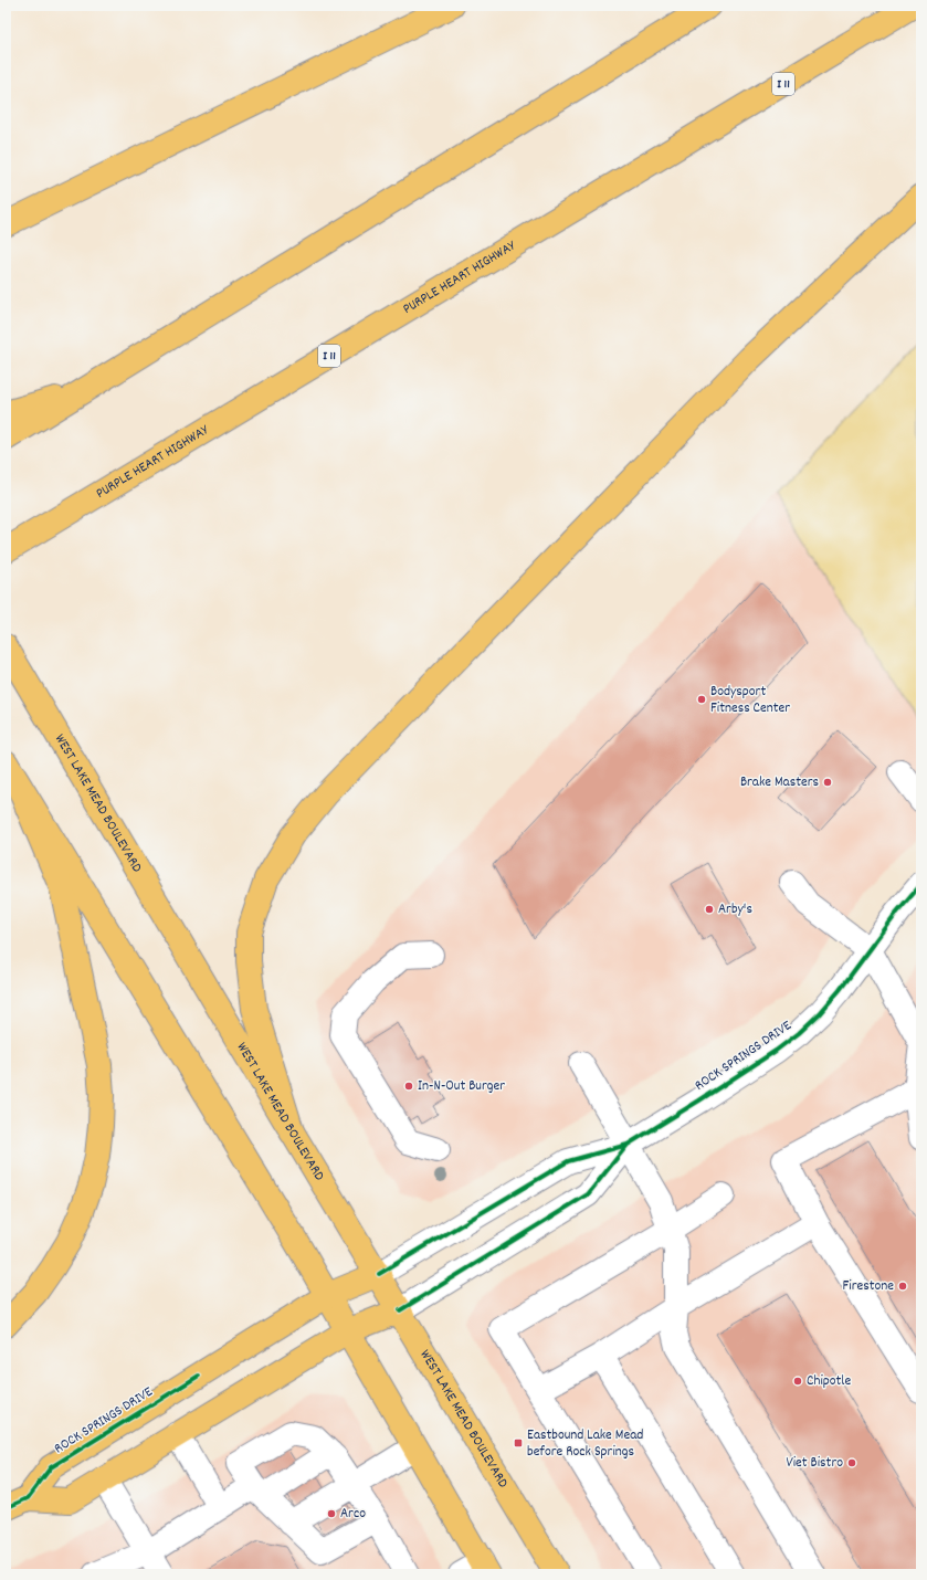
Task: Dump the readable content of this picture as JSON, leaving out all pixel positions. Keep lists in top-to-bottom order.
{
  "streets": {
    "main road": [
      "I 11",
      "PURPLE HEART HIGHWAY",
      "WEST LAKE MEAD BOULEVARD",
      "ROCK SPRINGS DRIVE"
    ]
  },
  "crossings": [
    ["WEST LAKE MEAD BOULEVARD", "ROCK SPRINGS DRIVE"]
  ],
  "places": {
    "other": [
      "Bodysport Fitness Center",
      "Brake Masters",
      "Arby's",
      "In-N-Out Burger",
      "Firestone",
      "Chipotle",
      "Viet Bistro",
      "Arco"
    ],
    "transit": ["Eastbound Lake Mead before Rock Springs"]
  }
}
